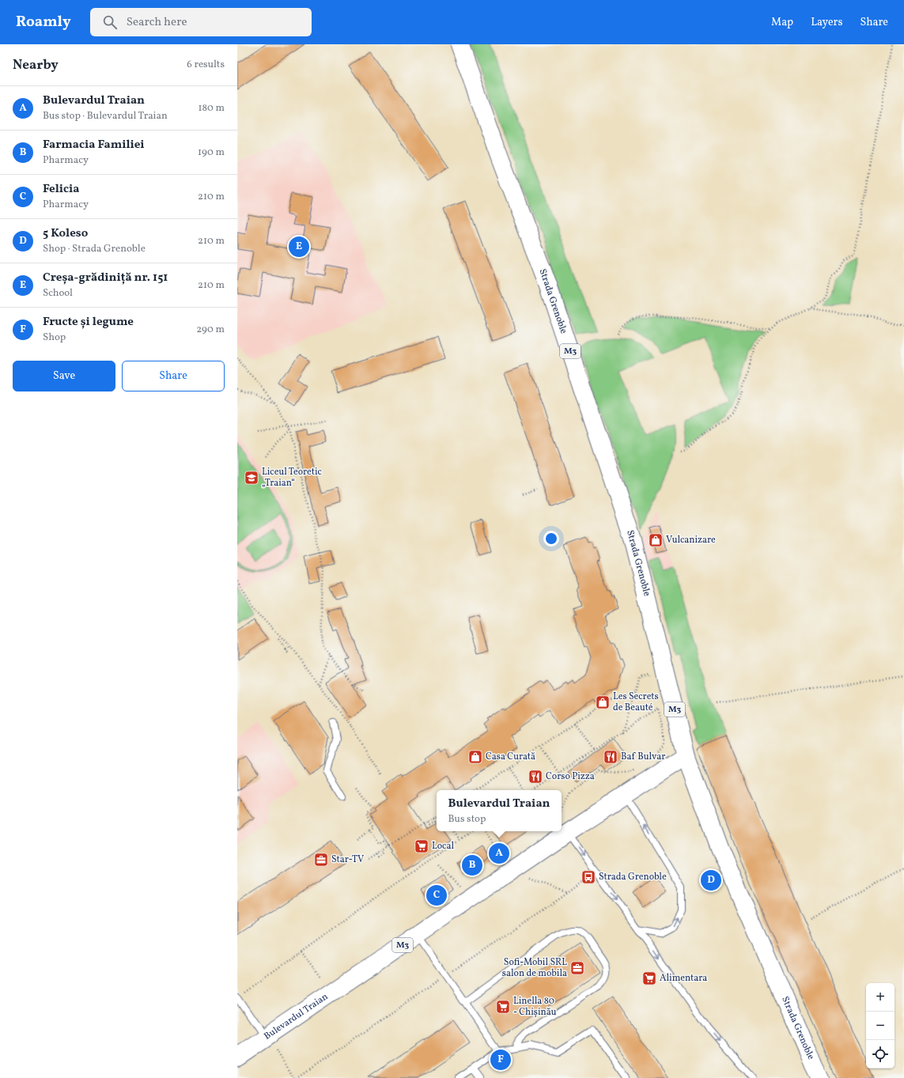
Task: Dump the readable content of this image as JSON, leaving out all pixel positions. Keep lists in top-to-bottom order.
{
  "streets": {
    "main road": ["Strada Grenoble", "M3", "Bulevardul Traian"]
  },
  "crossings": [
    ["Strada Grenoble", "Bulevardul Traian"]
  ],
  "places": {
    "school or university": ["Liceul Teoretic „Traian“"],
    "shop": ["Vulcanizare", "Les Secrets de Beauté", "Casa Curată"],
    "restaurant": ["Baf Bulvar", "Corso Pizza"],
    "supermarket": ["Local", "Alimentara", "Linella 80 - Chișinău"],
    "office": ["Star-TV", "Sofi-Mobil SRL salon de mobila"],
    "bus stop": ["Strada Grenoble"]
  },
  "page": {
    "header": "Roamly",
    "search": "Search here",
    "nav": ["Map", "Layers", "Share"],
    "heading": ["Nearby", "6 results"],
    "list": [
      {
        "mark": "A",
        "name": "Bulevardul Traian",
        "note": "Bus stop · Bulevardul Traian",
        "value": "180 m"
      },
      {
        "mark": "B",
        "name": "Farmacia Familiei",
        "note": "Pharmacy",
        "value": "190 m"
      },
      {
        "mark": "C",
        "name": "Felicia",
        "note": "Pharmacy",
        "value": "210 m"
      },
      {
        "mark": "D",
        "name": "5 Koleso",
        "note": "Shop · Strada Grenoble",
        "value": "210 m"
      },
      {
        "mark": "E",
        "name": "Creșa-grădiniță nr. 151",
        "note": "School",
        "value": "210 m"
      },
      {
        "mark": "F",
        "name": "Fructe și legume",
        "note": "Shop",
        "value": "290 m"
      }
    ],
    "pins": [
      "E",
      "A",
      "B",
      "D",
      "C",
      "F"
    ],
    "buttons": ["Save", "Share"],
    "popup": ["Bulevardul Traian", "Bus stop"],
    "map_buttons": ["+", "−"]
  }
}
